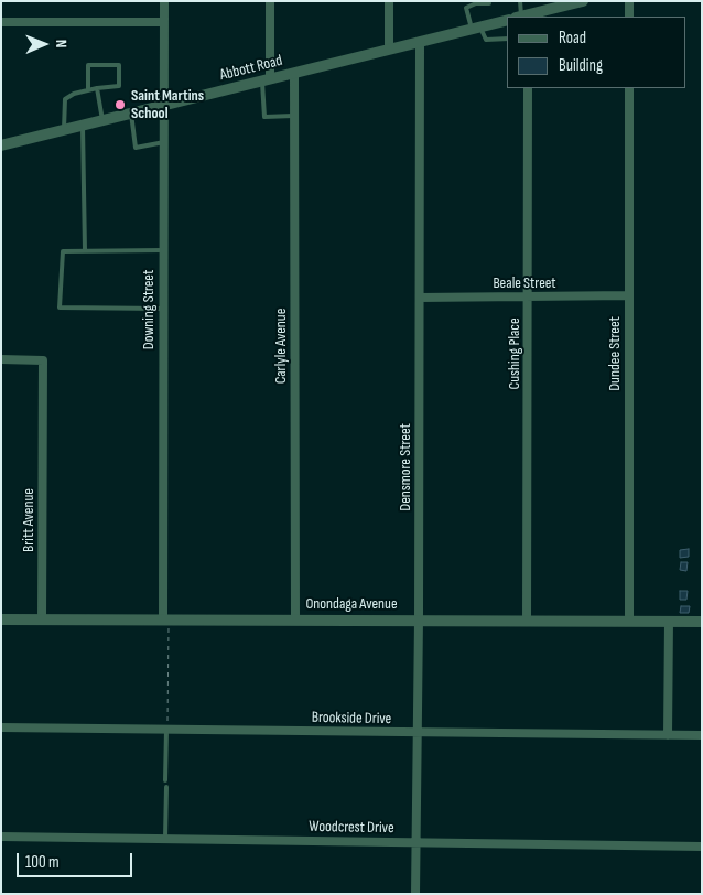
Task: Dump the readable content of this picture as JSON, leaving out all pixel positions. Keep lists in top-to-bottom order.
{
  "streets": {
    "street": [
      "Abbott Road",
      "Beale Street",
      "Downing Street",
      "Carlyle Avenue",
      "Cushing Place",
      "Dundee Street",
      "Densmore Street",
      "Britt Avenue",
      "Onondaga Avenue",
      "Brookside Drive",
      "Woodcrest Drive"
    ]
  },
  "crossings": [
    ["Abbott Road", "Downing Street"],
    ["Abbott Road", "Carlyle Avenue"],
    ["Abbott Road", "Densmore Street"],
    ["Beale Street", "Cushing Place"],
    ["Beale Street", "Dundee Street"],
    ["Beale Street", "Densmore Street"],
    ["Downing Street", "Onondaga Avenue"],
    ["Carlyle Avenue", "Onondaga Avenue"],
    ["Cushing Place", "Onondaga Avenue"],
    ["Dundee Street", "Onondaga Avenue"],
    ["Densmore Street", "Onondaga Avenue"],
    ["Densmore Street", "Brookside Drive"],
    ["Densmore Street", "Woodcrest Drive"],
    ["Britt Avenue", "Onondaga Avenue"]
  ],
  "places": ["Saint Martins School"],
  "legend": ["Road", "Building"],
  "scale_bar": "100 m",
  "north": "right"
}
